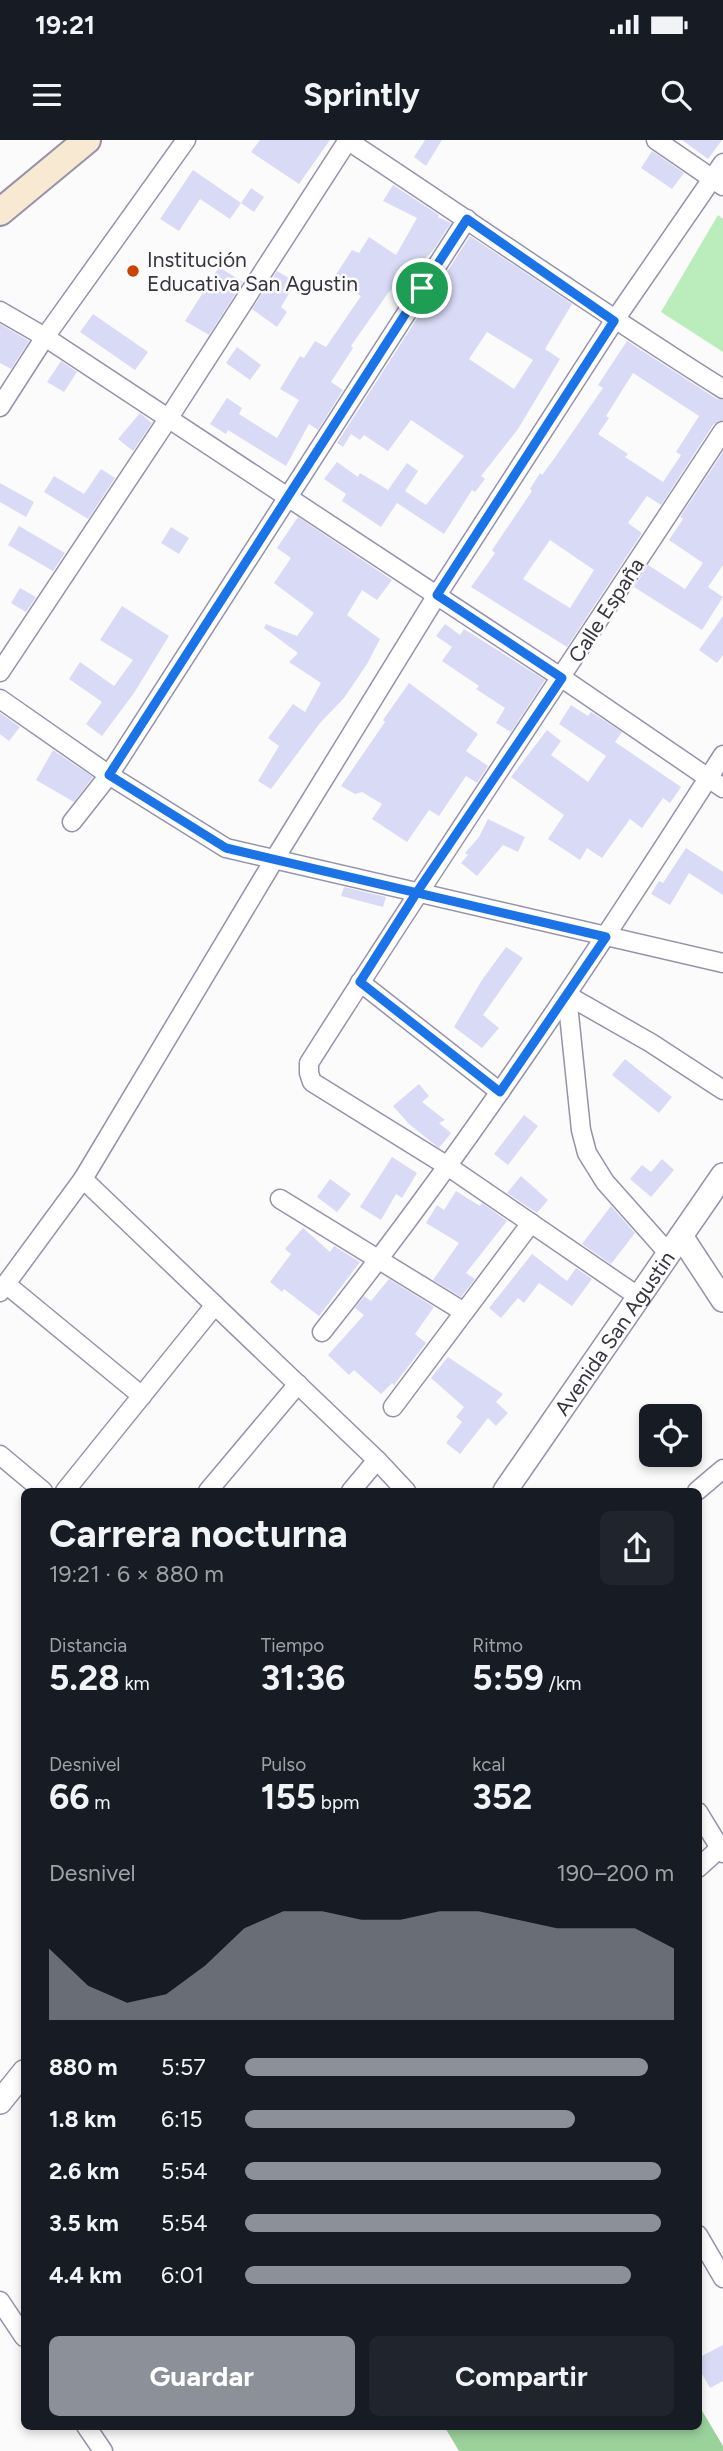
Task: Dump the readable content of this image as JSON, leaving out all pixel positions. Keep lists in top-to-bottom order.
{
  "streets": {
    "street": ["Calle España", "Avenida San Agustin"]
  },
  "crossings": [
    ["Calle España", "Avenida San Agustin"]
  ],
  "places": ["Institución Educativa San Agustin"],
  "page": {
    "status": "19:21",
    "header": "Sprintly",
    "heading": ["Carrera nocturna", "19:21 · 6 × 880 m"],
    "stats": [
      ["Distancia", "5.28 km"],
      ["Tiempo", "31:36"],
      ["Ritmo", "5:59 /km"],
      ["Desnivel", "66 m"],
      ["Pulso", "155 bpm"],
      ["kcal", "352"]
    ],
    "chart": ["Desnivel", "190–200 m"],
    "list": [
      {
        "name": "880 m",
        "note": "5:57"
      },
      {
        "name": "1.8 km",
        "note": "6:15"
      },
      {
        "name": "2.6 km",
        "note": "5:54"
      },
      {
        "name": "3.5 km",
        "note": "5:54"
      },
      {
        "name": "4.4 km",
        "note": "6:01"
      }
    ],
    "buttons": ["Guardar", "Compartir"]
  }
}
